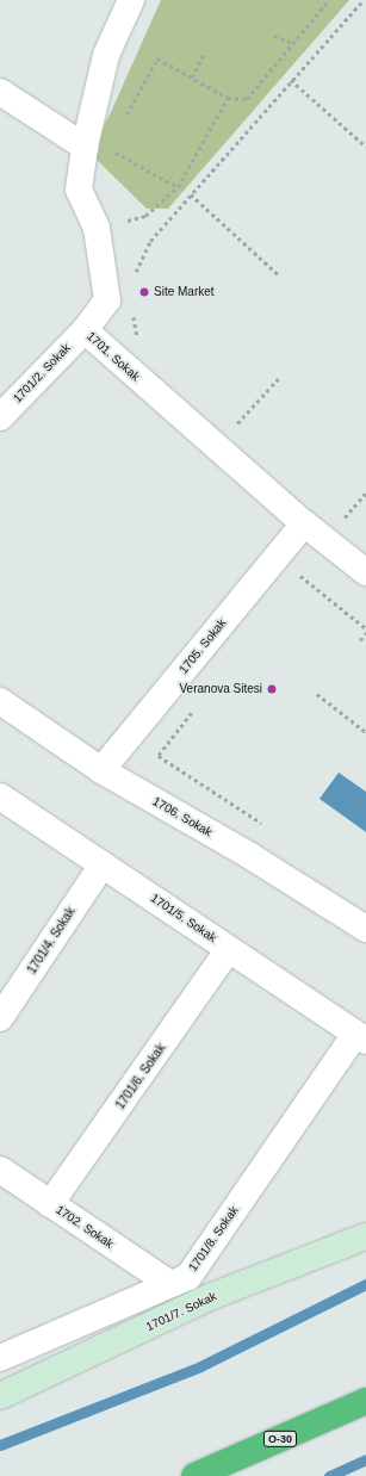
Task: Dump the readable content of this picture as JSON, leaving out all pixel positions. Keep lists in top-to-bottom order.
{
  "streets": {
    "highway": ["O-30"],
    "street": [
      "1701. Sokak",
      "1701/2. Sokak",
      "1705. Sokak",
      "1706. Sokak",
      "1701/5. Sokak",
      "1701/4. Sokak",
      "1701/6. Sokak",
      "1702. Sokak",
      "1701/8. Sokak",
      "1701/7. Sokak"
    ]
  },
  "crossings": [
    ["1701. Sokak", "1701/2. Sokak"],
    ["1701. Sokak", "1705. Sokak"],
    ["1705. Sokak", "1706. Sokak"],
    ["1701/5. Sokak", "1701/4. Sokak"],
    ["1701/5. Sokak", "1701/6. Sokak"],
    ["1701/5. Sokak", "1701/8. Sokak"],
    ["1701/6. Sokak", "1702. Sokak"],
    ["1702. Sokak", "1701/8. Sokak"]
  ],
  "places": ["Site Market", "Veranova Sitesi"]
}
